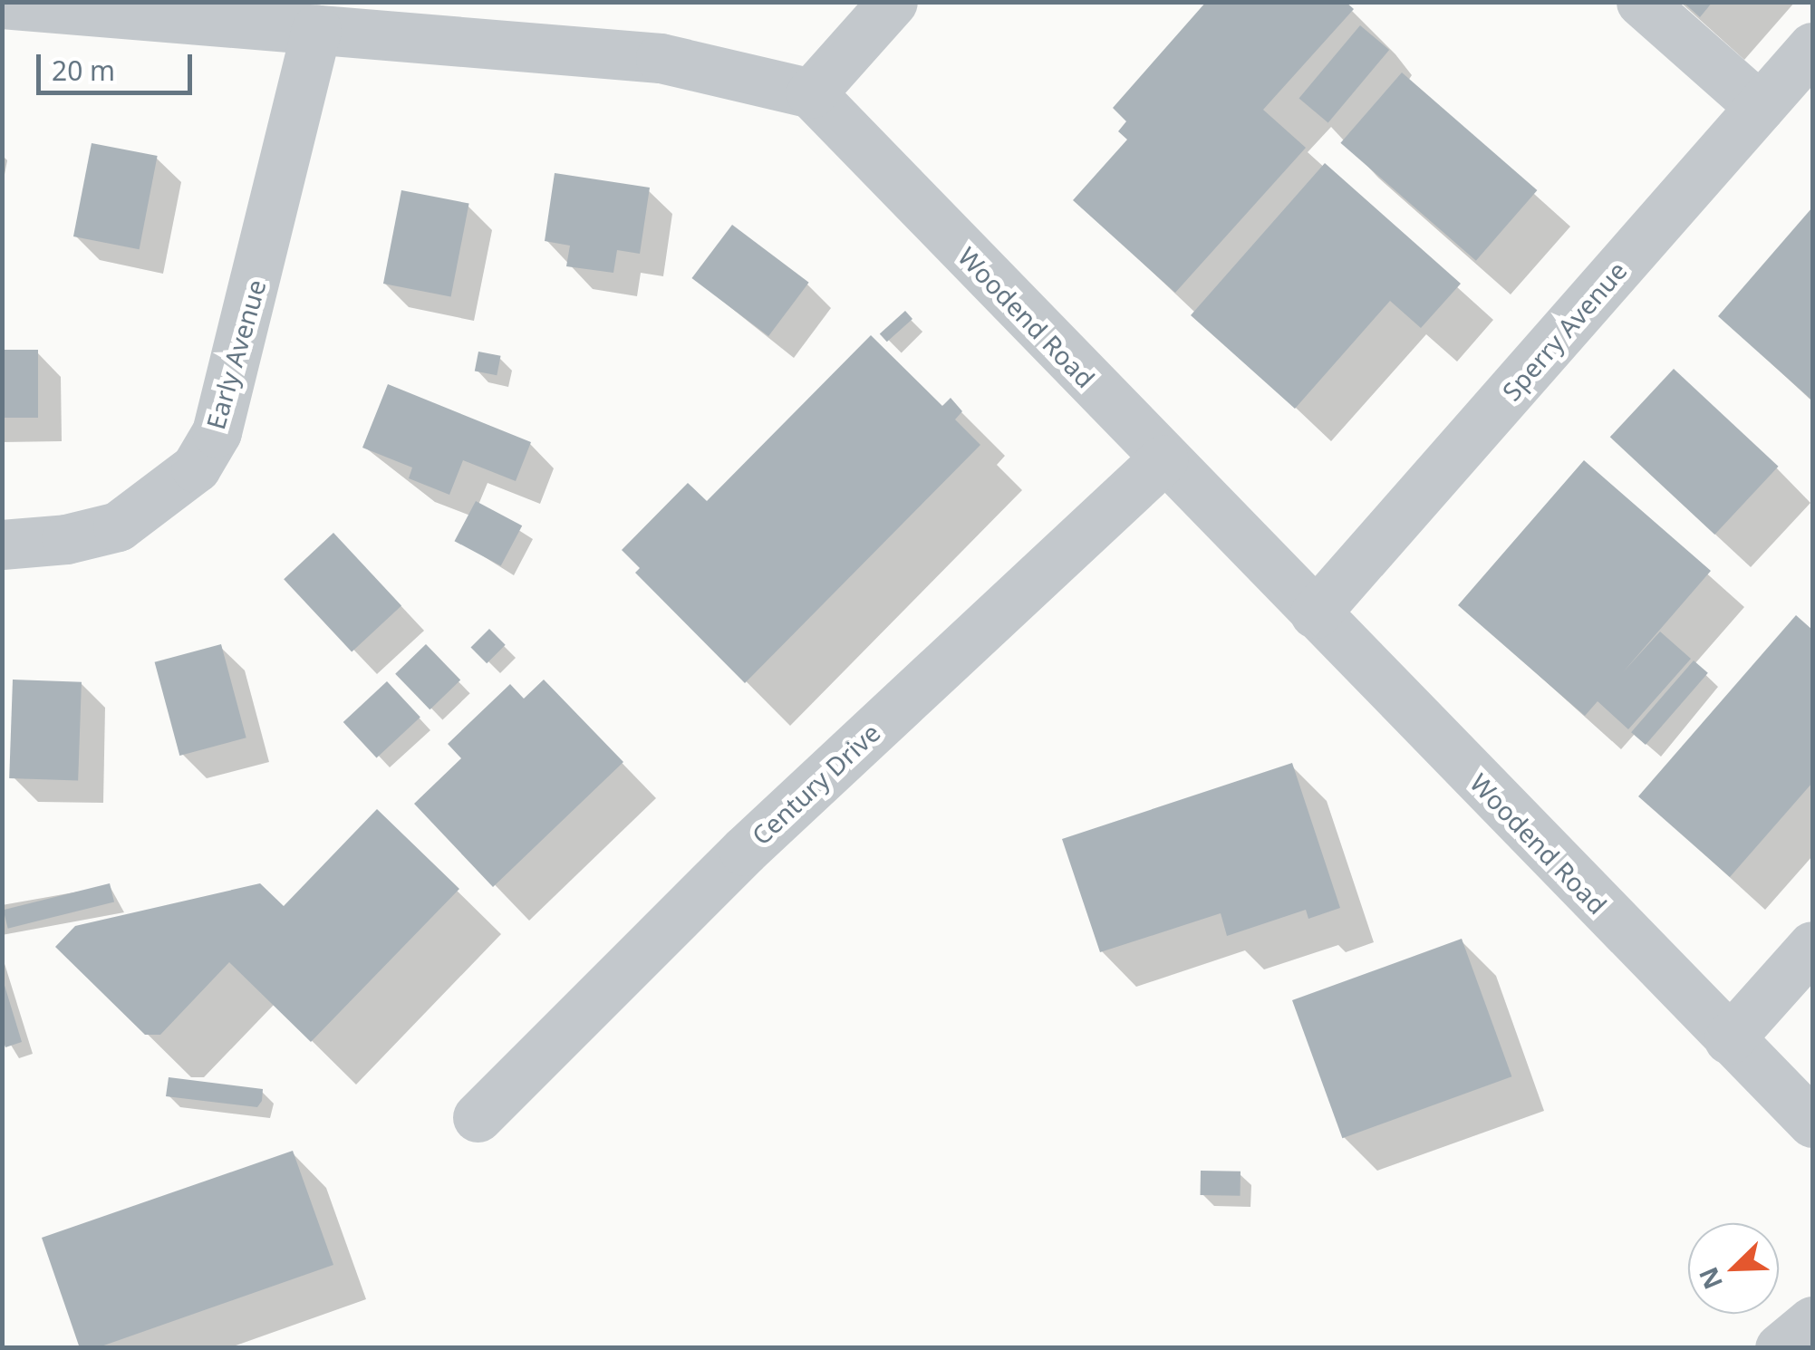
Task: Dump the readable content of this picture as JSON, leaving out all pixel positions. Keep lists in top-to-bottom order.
{
  "streets": {
    "street": [
      "Woodend Road",
      "Sperry Avenue",
      "Early Avenue",
      "Century Drive"
    ]
  },
  "crossings": [
    ["Woodend Road", "Sperry Avenue"],
    ["Woodend Road", "Century Drive"]
  ],
  "scale_bar": "20 m",
  "north": "bottom left"
}
